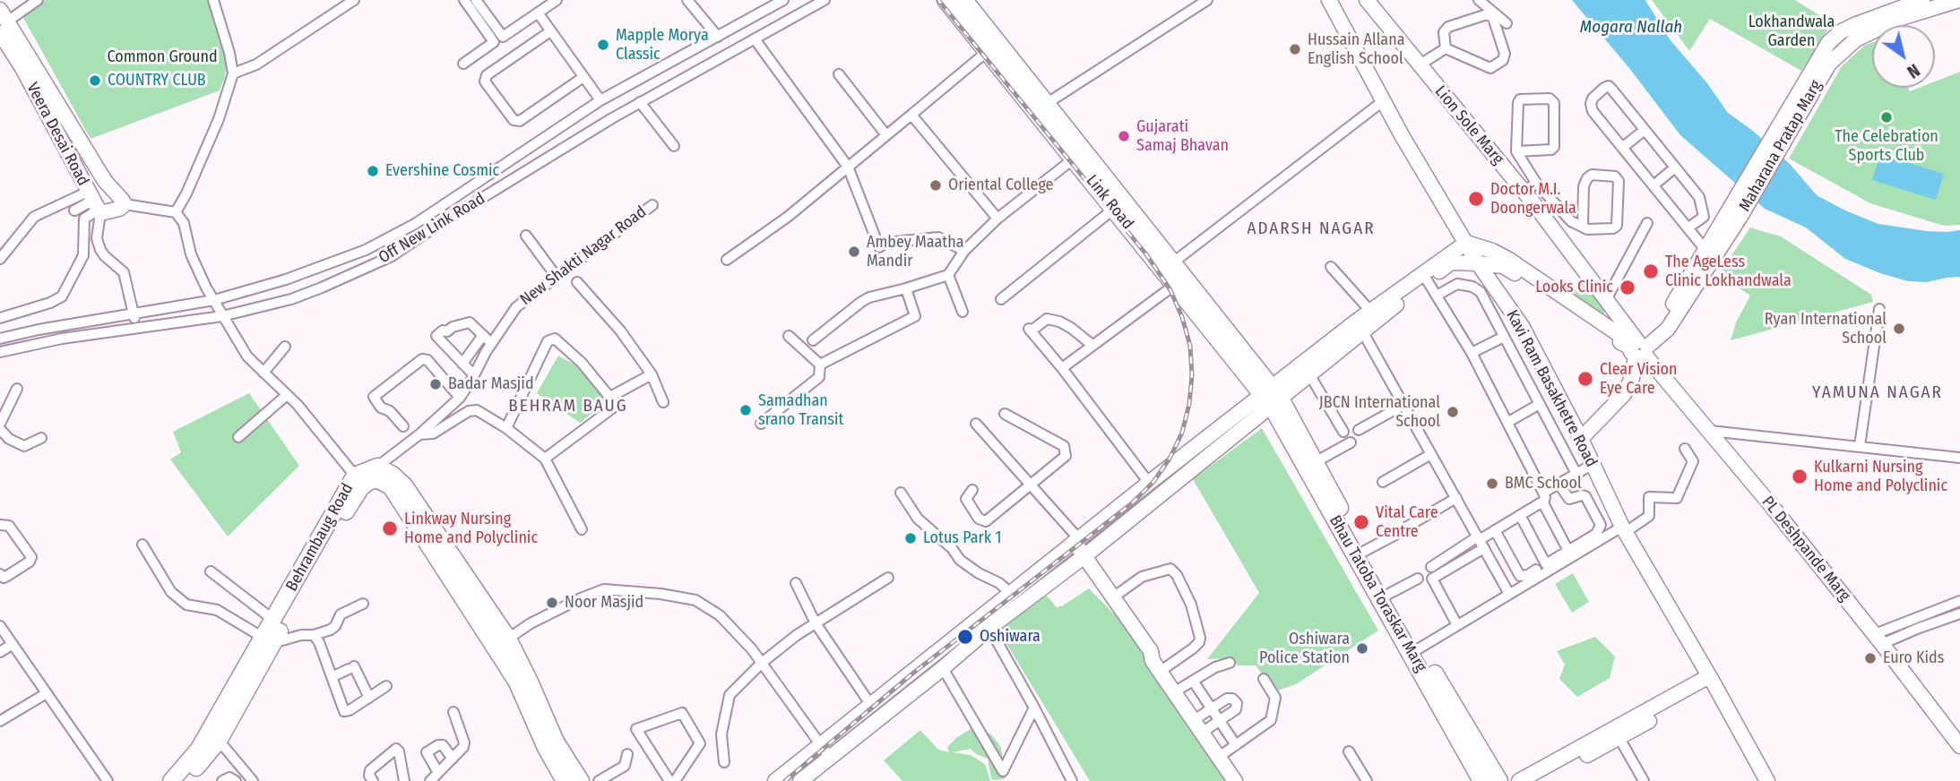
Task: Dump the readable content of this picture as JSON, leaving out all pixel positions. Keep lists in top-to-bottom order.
{
  "streets": {
    "main road": ["Link Road", "Behrambaug Road", "Bhau Tatoba Toraskar Marg"],
    "street": [
      "Lion Sole Marg",
      "Veera Desai Road",
      "Maharana Pratap Marg",
      "Off New Link Road",
      "New Shakti Nagar Road",
      "Kavi Ram Basakhetre Road",
      "PL Deshpande Marg"
    ]
  },
  "crossings": [
    ["Lion Sole Marg", "Maharana Pratap Marg"],
    ["Lion Sole Marg", "PL Deshpande Marg"],
    ["Maharana Pratap Marg", "PL Deshpande Marg"],
    ["Link Road", "Bhau Tatoba Toraskar Marg"],
    ["New Shakti Nagar Road", "Behrambaug Road"]
  ],
  "districts": ["ADARSH NAGAR", "YAMUNA NAGAR", "BEHRAM BAUG"],
  "water": ["Mogara Nallah"],
  "parks": ["Lokhandwala Garden", "Common Ground"],
  "places": [
    "Mapple Morya Classic",
    "Hussain Allana English School",
    "COUNTRY CLUB",
    "The Celebration Sports Club",
    "Gujarati Samaj Bhavan",
    "Evershine Cosmic",
    "Oriental College",
    "Doctor M.I. Doongerwala",
    "Ambey Maatha Mandir",
    "The AgeLess Clinic Lokhandwala",
    "Looks Clinic",
    "Ryan International School",
    "Clear Vision Eye Care",
    "Badar Masjid",
    "Samadhan srano Transit",
    "JBCN International School",
    "Kulkarni Nursing Home and Polyclinic",
    "BMC School",
    "Vital Care Centre",
    "Linkway Nursing Home and Polyclinic",
    "Lotus Park 1",
    "Noor Masjid",
    "Oshiwara",
    "Oshiwara Police Station",
    "Euro Kids"
  ],
  "north": "bottom right"
}
